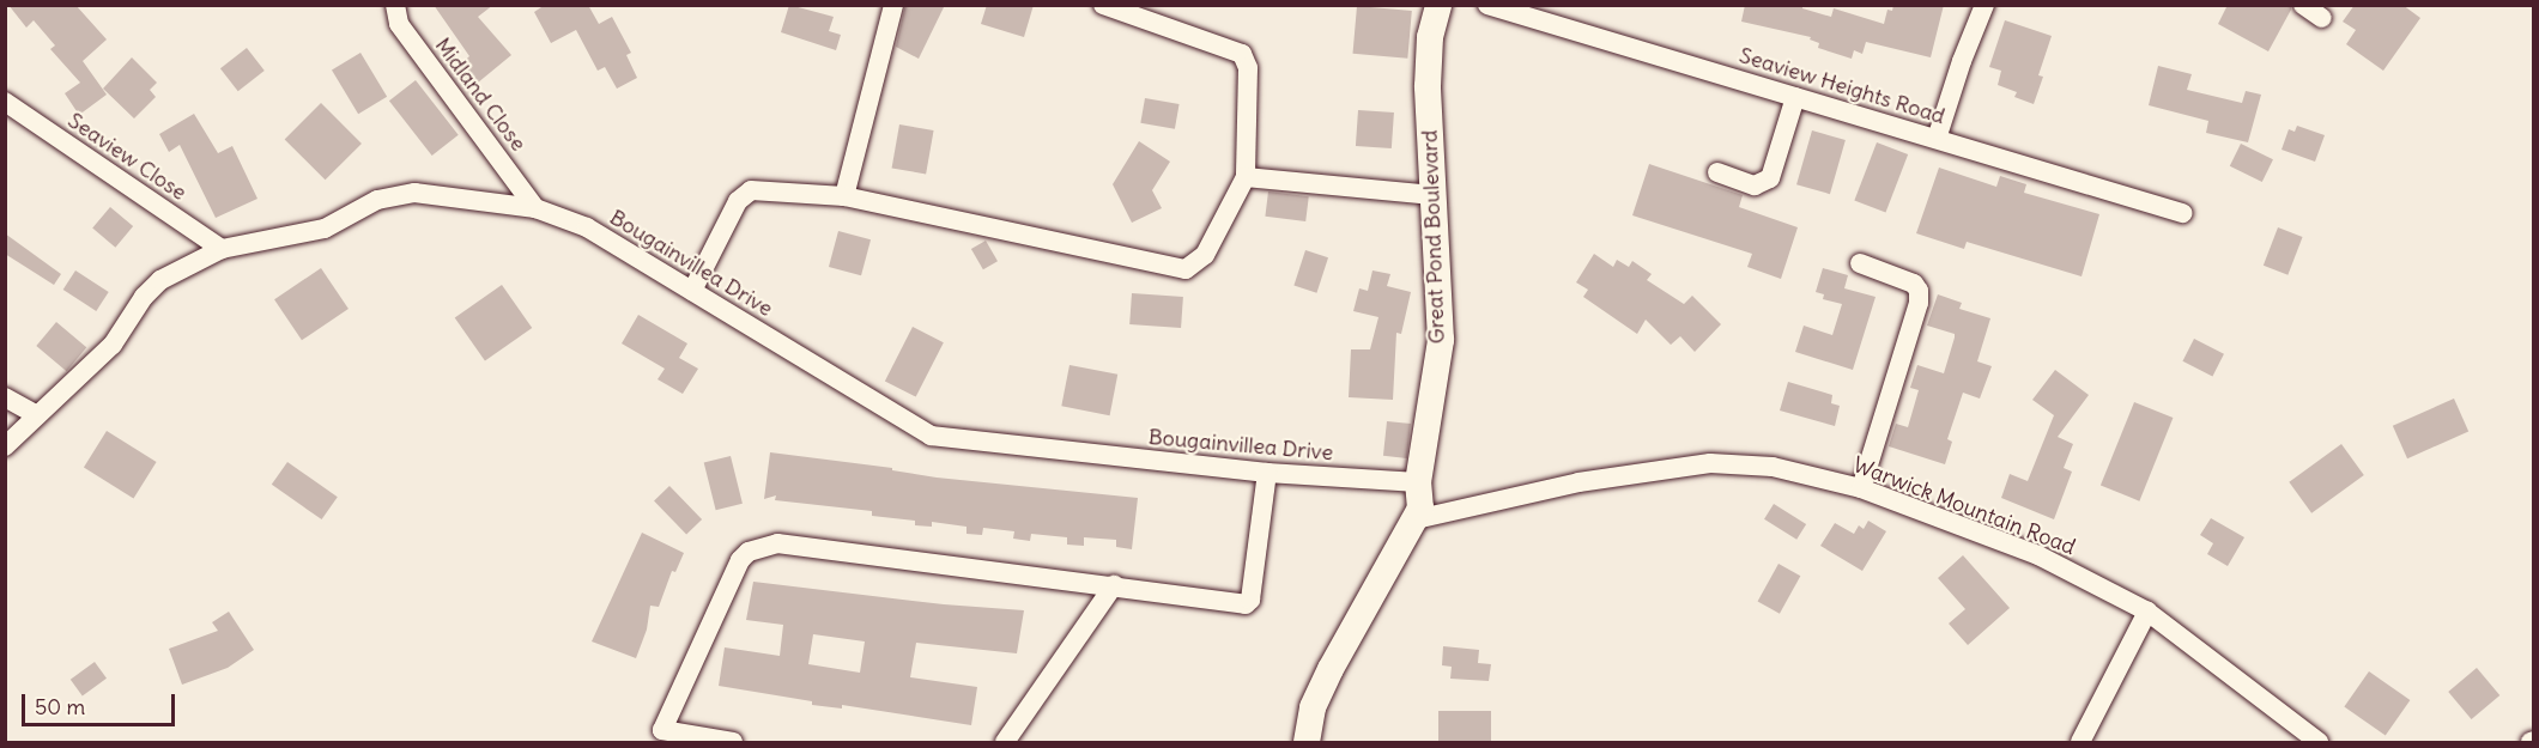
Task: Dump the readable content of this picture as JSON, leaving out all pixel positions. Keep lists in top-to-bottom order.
{
  "streets": {
    "street": [
      "Seaview Heights Road",
      "Midland Close",
      "Seaview Close",
      "Great Pond Boulevard",
      "Bougainvillea Drive",
      "Warwick Mountain Road"
    ]
  },
  "crossings": [
    ["Midland Close", "Bougainvillea Drive"],
    ["Seaview Close", "Bougainvillea Drive"],
    ["Great Pond Boulevard", "Bougainvillea Drive"],
    ["Great Pond Boulevard", "Warwick Mountain Road"]
  ],
  "scale_bar": "50 m"
}
